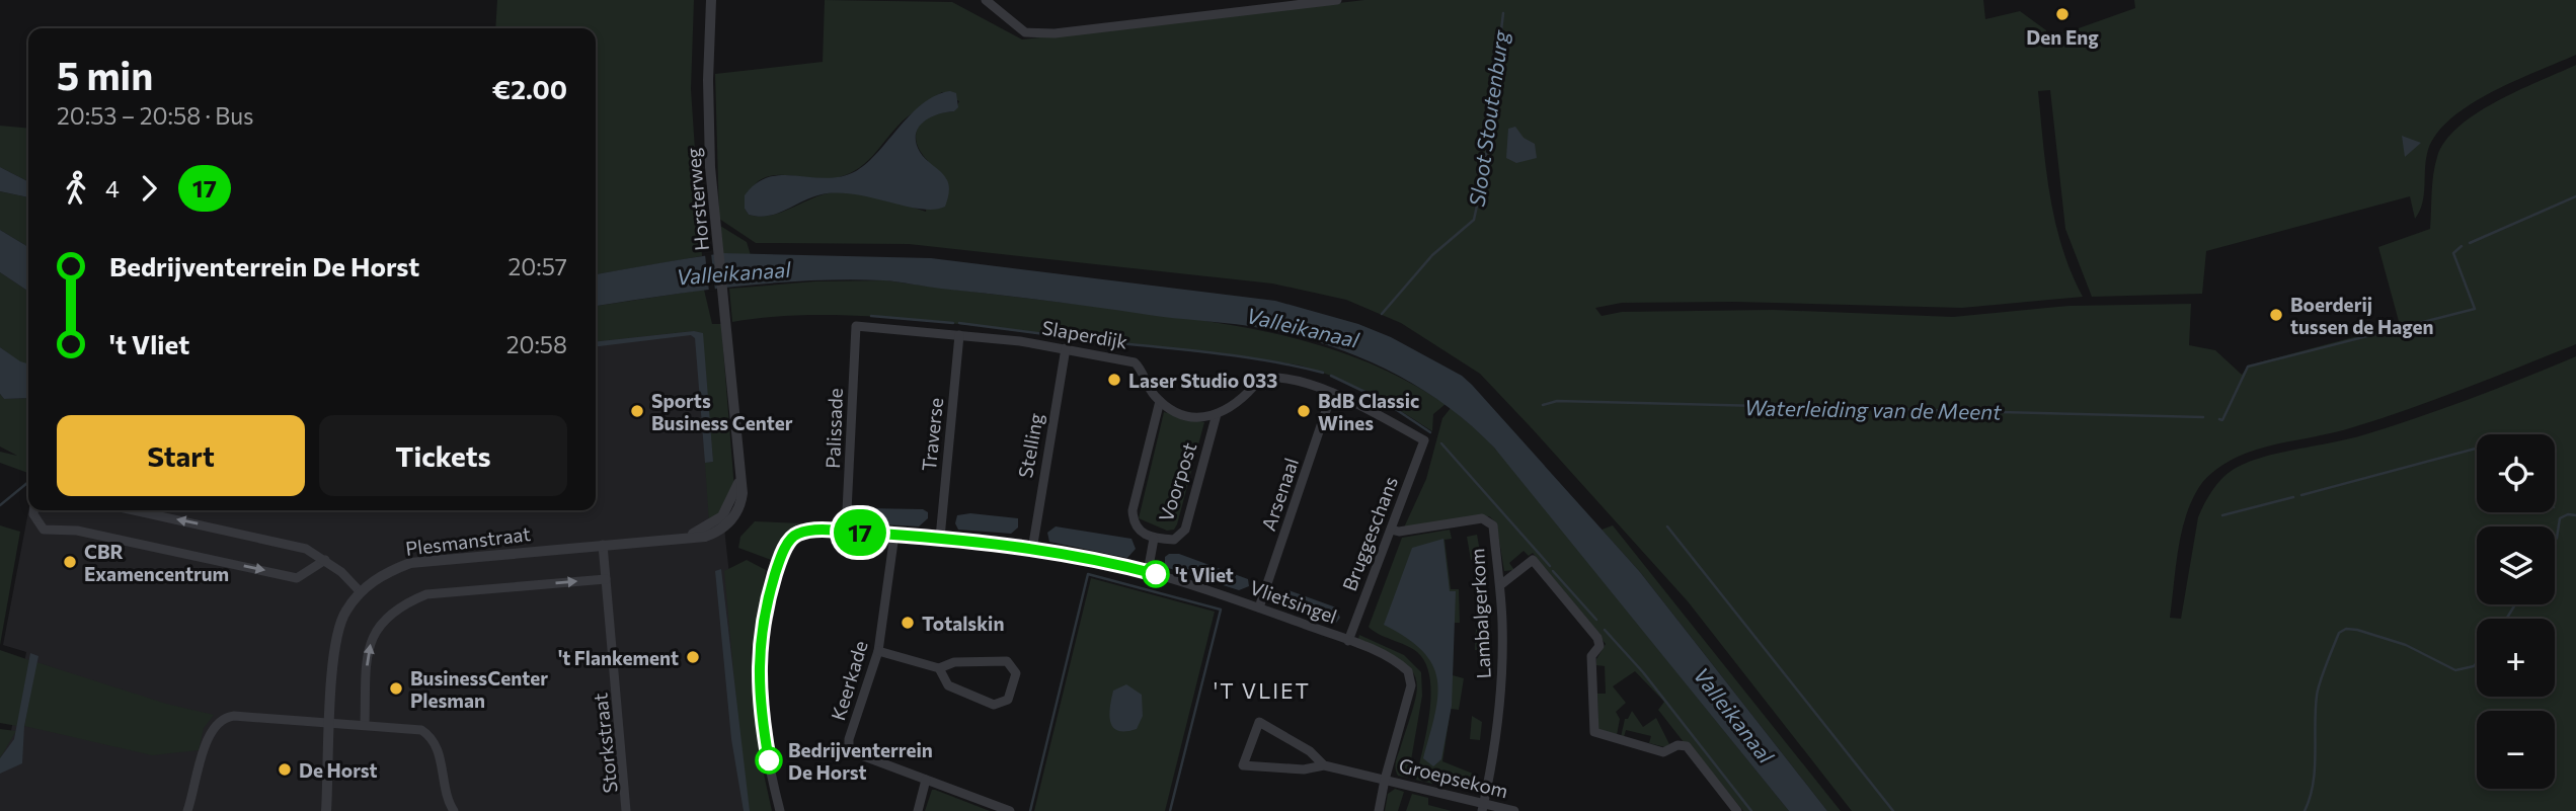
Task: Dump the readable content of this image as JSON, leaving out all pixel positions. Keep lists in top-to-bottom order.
{
  "streets": {
    "street": [
      "Horsterweg",
      "Slaperdijk",
      "Palissade",
      "Traverse",
      "Stelling",
      "Voorpost",
      "Arsenaal",
      "Bruggeschans",
      "Plesmanstraat",
      "Vlietsingel",
      "Lambalgerkom",
      "Keerkade",
      "Storkstraat",
      "Groepsekom"
    ]
  },
  "crossings": [
    ["Horsterweg", "Plesmanstraat"],
    ["Slaperdijk", "Palissade"],
    ["Slaperdijk", "Traverse"],
    ["Slaperdijk", "Stelling"],
    ["Slaperdijk", "Voorpost"],
    ["Palissade", "Vlietsingel"],
    ["Traverse", "Vlietsingel"],
    ["Stelling", "Vlietsingel"],
    ["Voorpost", "Vlietsingel"],
    ["Arsenaal", "Bruggeschans"],
    ["Arsenaal", "Vlietsingel"],
    ["Bruggeschans", "Vlietsingel"],
    ["Bruggeschans", "Lambalgerkom"],
    ["Plesmanstraat", "Storkstraat"],
    ["Vlietsingel", "Keerkade"],
    ["Vlietsingel", "Groepsekom"],
    ["Lambalgerkom", "Groepsekom"]
  ],
  "districts": ["'T VLIET"],
  "water": ["Sloot Stoutenburg", "Valleikanaal", "Waterleiding van de Meent"],
  "places": [
    "Den Eng",
    "Boerderij tussen de Hagen",
    "Laser Studio 033",
    "Sports Business Center",
    "BdB Classic Wines",
    "CBR Examencentrum",
    "'t Vliet",
    "Totalskin",
    "'t Flankement",
    "BusinessCenter Plesman",
    "Bedrijventerrein De Horst",
    "De Horst"
  ],
  "lines": ["bus line 17"],
  "page": {
    "on_map": "17",
    "heading": ["5 min", "20:53 – 20:58 · Bus", "€2.00"],
    "legs": ["4", "17"],
    "list": [
      {
        "name": "Bedrijventerrein De Horst",
        "value": "20:57"
      },
      {
        "name": "'t Vliet",
        "value": "20:58"
      }
    ],
    "buttons": ["Start", "Tickets"],
    "map_buttons": ["+", "−"]
  }
}
